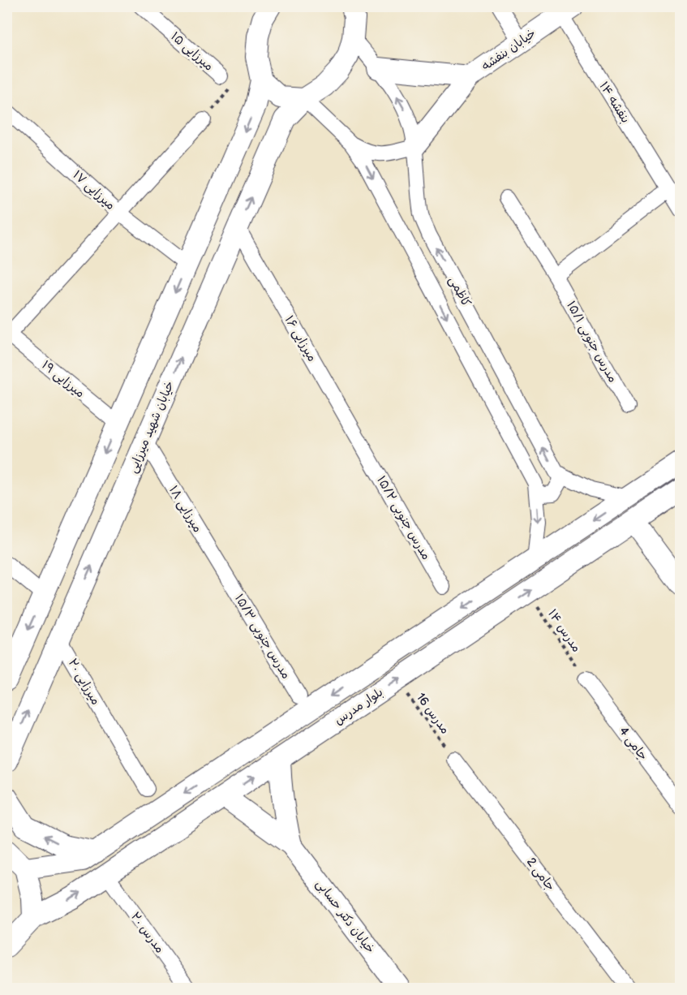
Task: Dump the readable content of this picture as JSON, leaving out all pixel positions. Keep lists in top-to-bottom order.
{
  "streets": {
    "street": [
      "خیابان بنفشه",
      "میرزایی ۱۵",
      "بنفشه ۱۴",
      "میرزایی ۱۷",
      "کاظمی",
      "میرزایی ۱۶",
      "مدرس جنوبی ۱۵/۱",
      "میرزایی ۱۹",
      "خیابان شهید میرزایی",
      "میرزایی ۱۸",
      "مدرس جنوبی ۱۵/۲",
      "مدرس جنوبی ۱۵/۳",
      "میرزایی ۲۰",
      "بلوار مدرس",
      "جامی 4",
      "جامی 2",
      "خیابان دکتر حسابی",
      "مدرس ۲۰"
    ],
    "path": ["مدرس ۱۴", "مدرس 16"]
  },
  "crossings": [
    ["خیابان بنفشه", "بنفشه ۱۴"],
    ["خیابان بنفشه", "کاظمی"],
    ["کاظمی", "خیابان شهید میرزایی"],
    ["کاظمی", "بلوار مدرس"],
    ["میرزایی ۱۶", "خیابان شهید میرزایی"],
    ["میرزایی ۱۶", "مدرس جنوبی ۱۵/۲"],
    ["خیابان شهید میرزایی", "میرزایی ۱۸"],
    ["خیابان شهید میرزایی", "میرزایی ۲۰"],
    ["میرزایی ۱۸", "مدرس جنوبی ۱۵/۳"],
    ["مدرس ۱۴", "بلوار مدرس"],
    ["مدرس ۱۴", "جامی 4"],
    ["بلوار مدرس", "مدرس 16"],
    ["بلوار مدرس", "مدرس ۲۰"],
    ["مدرس 16", "جامی 2"]
  ]
}
